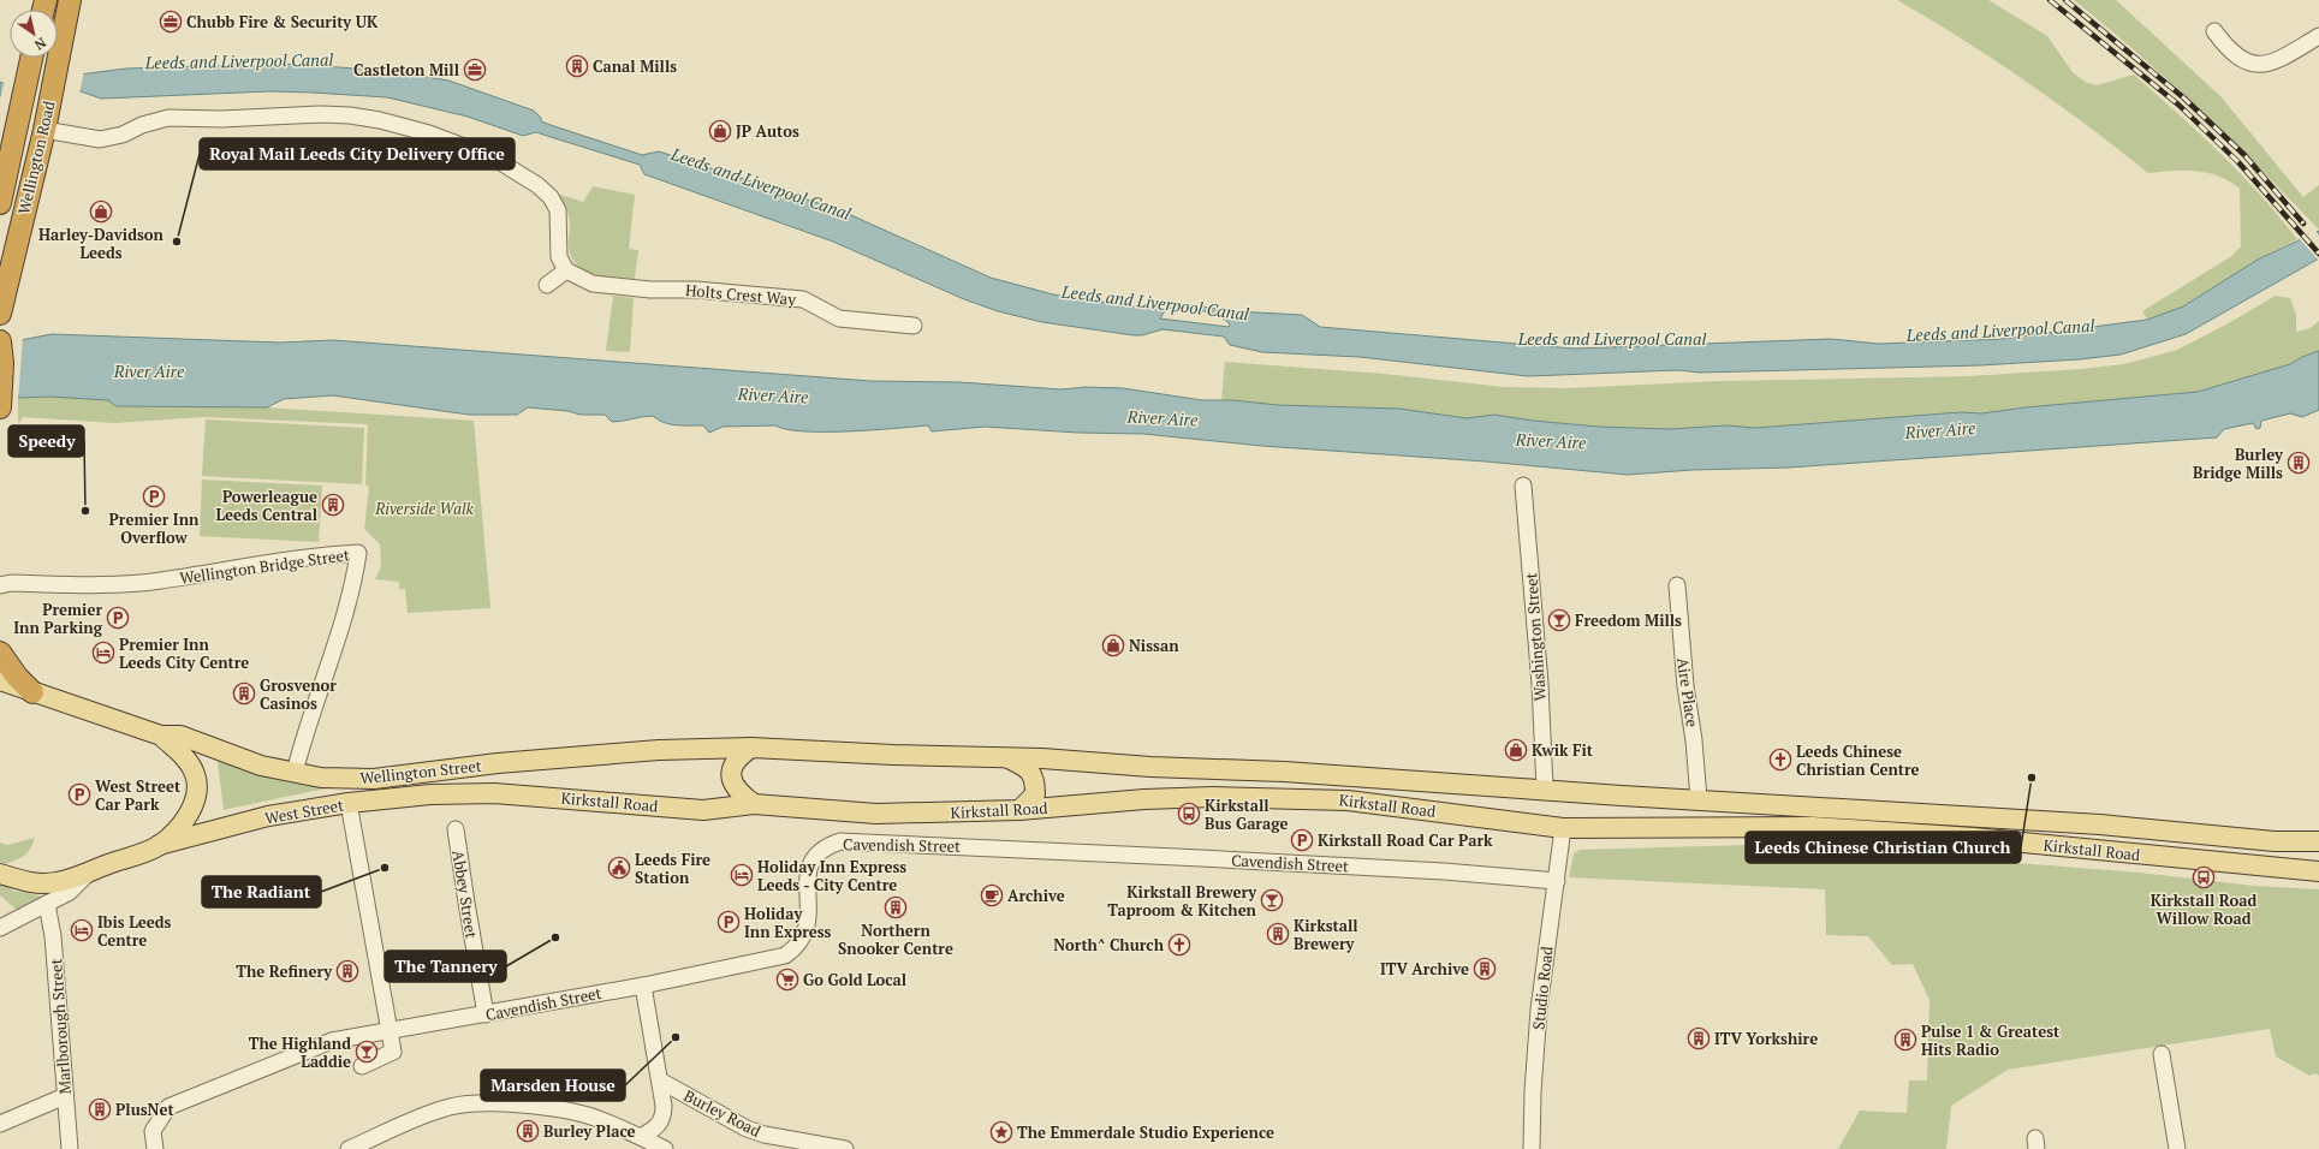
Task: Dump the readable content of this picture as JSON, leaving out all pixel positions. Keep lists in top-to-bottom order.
{
  "streets": {
    "highway": ["Wellington Road"],
    "main road": ["Wellington Street", "Kirkstall Road", "West Street"],
    "street": [
      "Holts Crest Way",
      "Wellington Bridge Street",
      "Washington Street",
      "Aire Place",
      "Cavendish Street",
      "Abbey Street",
      "Studio Road",
      "Marlborough Street",
      "Burley Road"
    ]
  },
  "crossings": [
    ["Wellington Bridge Street", "Wellington Street"],
    ["Washington Street", "Kirkstall Road"],
    ["Aire Place", "Kirkstall Road"],
    ["Wellington Street", "Kirkstall Road"],
    ["Kirkstall Road", "West Street"],
    ["Kirkstall Road", "Studio Road"],
    ["Cavendish Street", "Abbey Street"],
    ["Cavendish Street", "Studio Road"]
  ],
  "water": ["Leeds and Liverpool Canal", "River Aire"],
  "parks": ["Riverside Walk"],
  "places": {
    "office": ["Chubb Fire & Security UK", "Castleton Mill"],
    "building": [
      "Canal Mills",
      "Burley Bridge Mills",
      "Powerleague Leeds Central",
      "Grosvenor Casinos",
      "Northern Snooker Centre",
      "Kirkstall Brewery",
      "ITV Archive",
      "The Refinery",
      "ITV Yorkshire",
      "Pulse 1 & Greatest Hits Radio",
      "PlusNet",
      "Burley Place"
    ],
    "shop": [
      "JP Autos",
      "Harley-Davidson Leeds",
      "Nissan",
      "Kwik Fit"
    ],
    "other": [
      "Royal Mail Leeds City Delivery Office",
      "Speedy",
      "Leeds Chinese Christian Church",
      "The Radiant",
      "The Tannery",
      "Marsden House"
    ],
    "parking": [
      "Premier Inn Overflow",
      "Premier Inn Parking",
      "West Street Car Park",
      "Kirkstall Road Car Park",
      "Holiday Inn Express"
    ],
    "bar": ["Freedom Mills", "Kirkstall Brewery Taproom & Kitchen", "The Highland Laddie"],
    "hotel": ["Premier Inn Leeds City Centre", "Holiday Inn Express Leeds - City Centre", "Ibis Leeds Centre"],
    "church": ["Leeds Chinese Christian Centre", "North^ Church"],
    "bus stop": ["Kirkstall Bus Garage", "Kirkstall Road Willow Road"],
    "public building": ["Leeds Fire Station"],
    "cafe": ["Archive"],
    "supermarket": ["Go Gold Local"],
    "place": ["The Emmerdale Studio Experience"]
  },
  "north": "bottom right"
}
